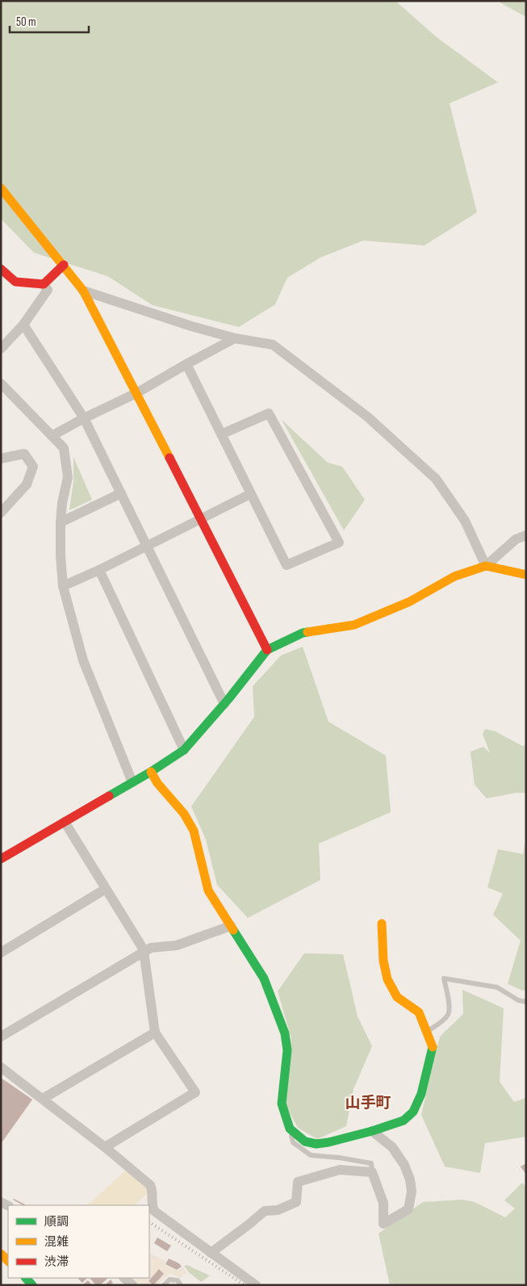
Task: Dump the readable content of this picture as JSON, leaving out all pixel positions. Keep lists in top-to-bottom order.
{
  "districts": ["山手町"],
  "legend": ["順調", "混雑", "渋滞"],
  "scale_bar": "50 m"
}
